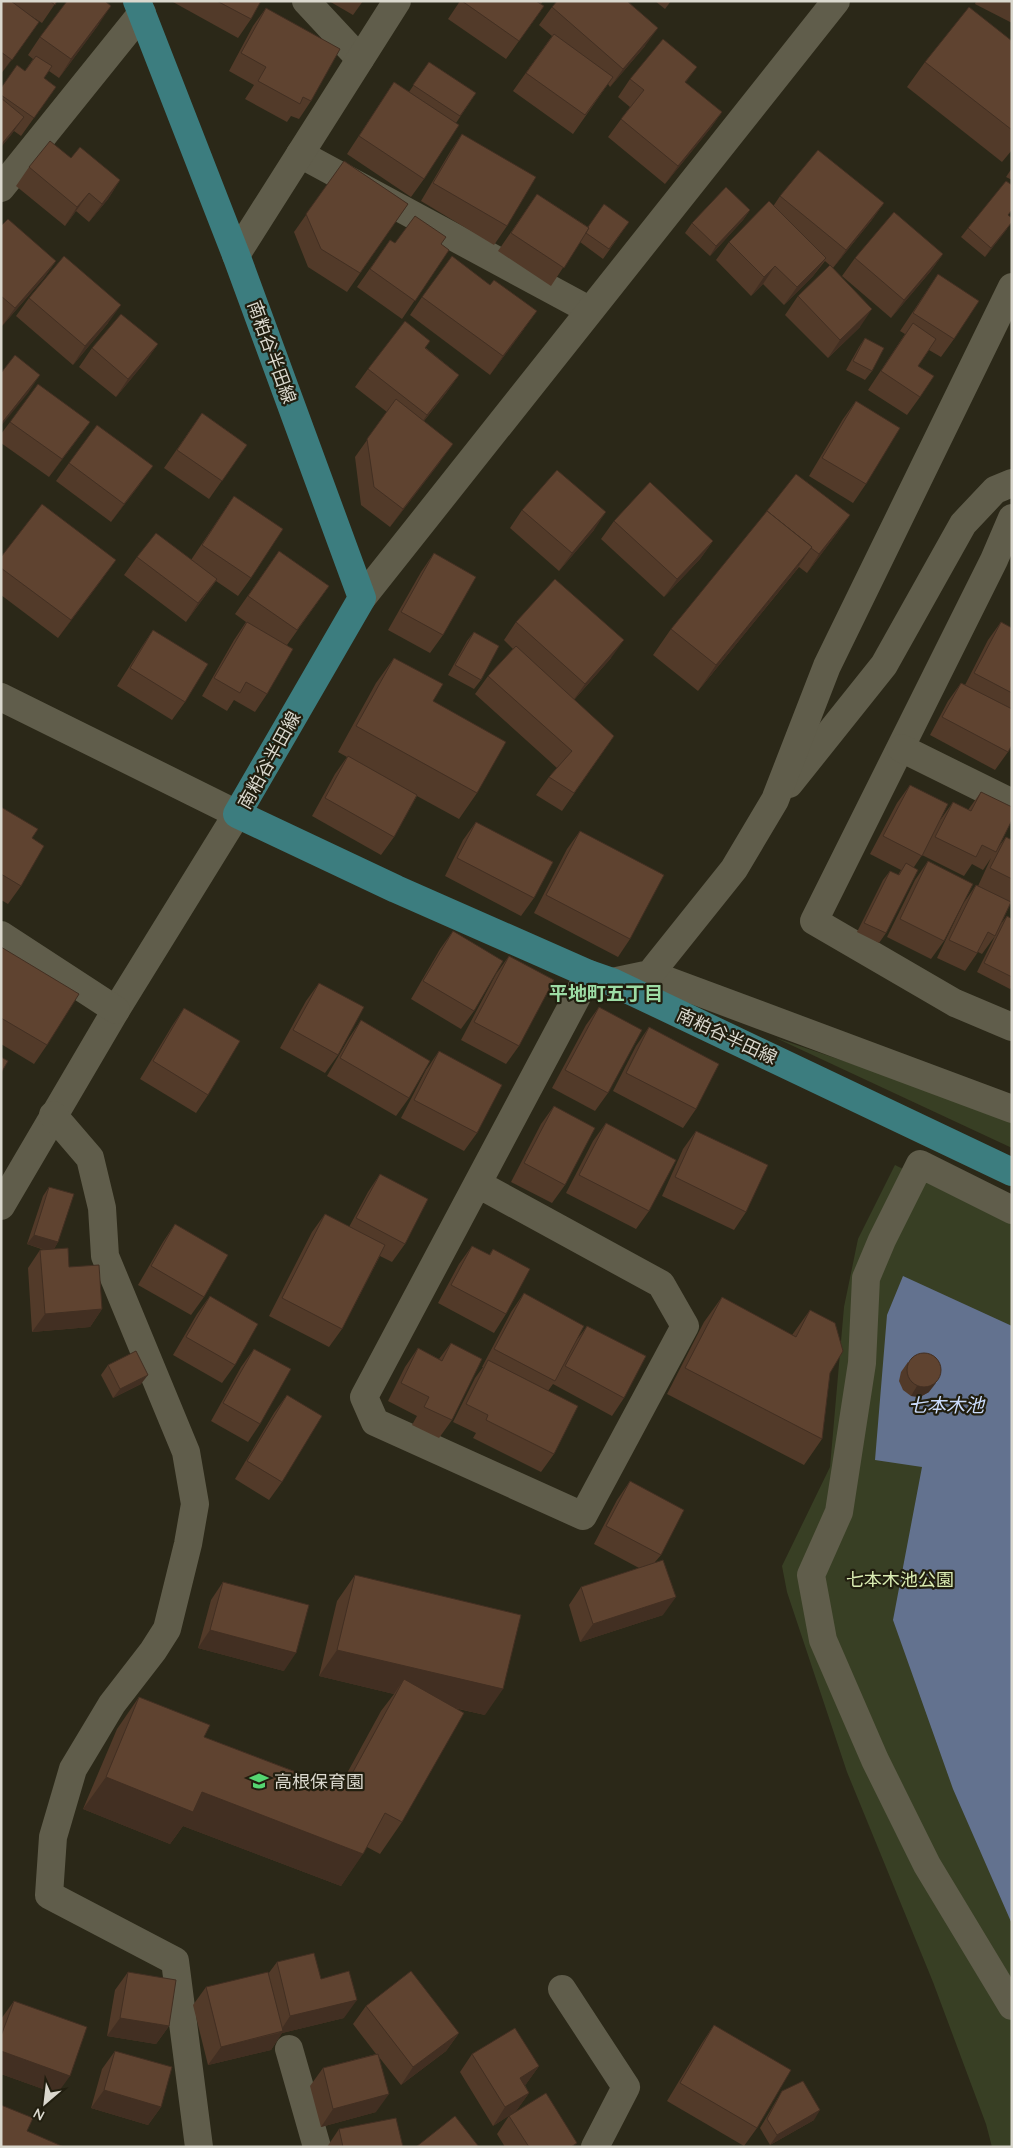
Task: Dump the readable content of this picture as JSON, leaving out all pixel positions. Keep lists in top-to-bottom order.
{
  "streets": {
    "main road": ["南粕谷半田線"]
  },
  "districts": ["平地町五丁目"],
  "water": ["七本木池"],
  "parks": ["七本木池公園"],
  "places": {
    "school or university": ["高根保育園"]
  },
  "north": "bottom left"
}
